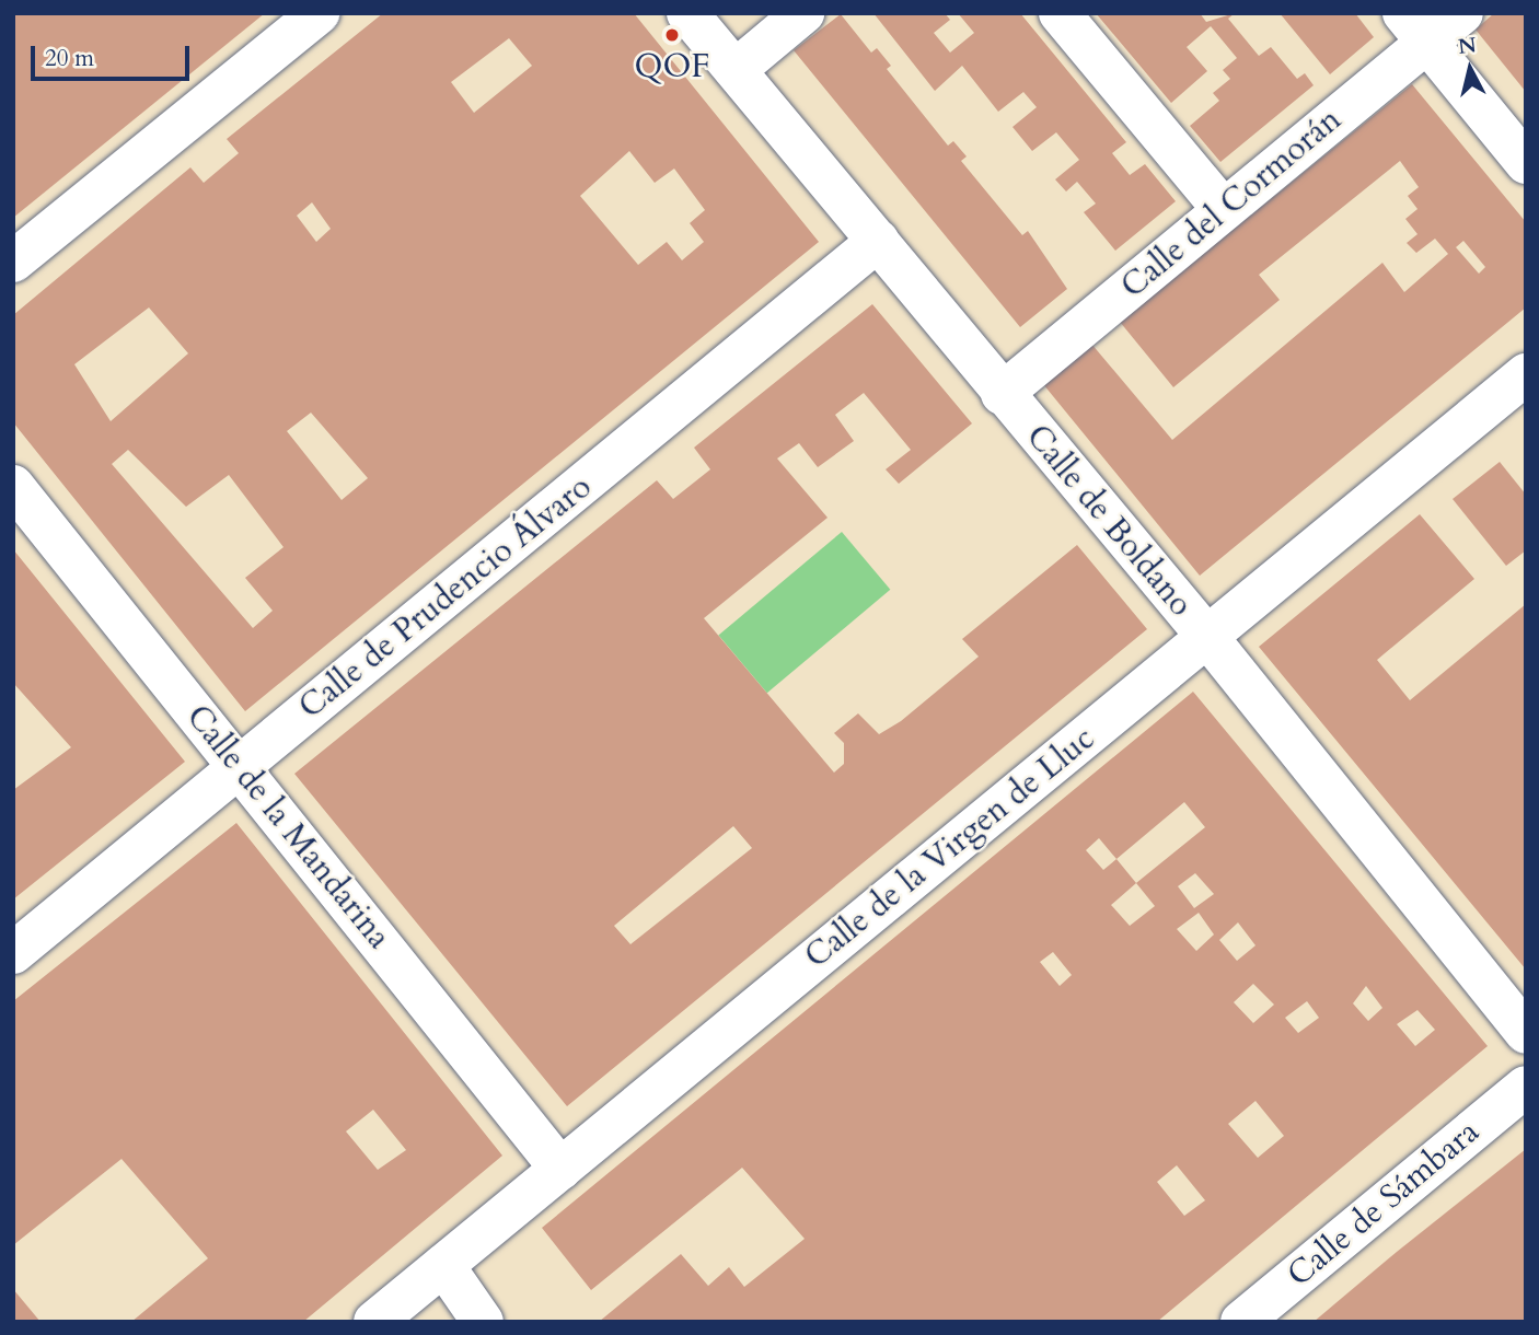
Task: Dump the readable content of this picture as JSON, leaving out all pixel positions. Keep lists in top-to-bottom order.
{
  "streets": {
    "street": [
      "Calle del Cormorán",
      "Calle de Boldano",
      "Calle de Prudencio Álvaro",
      "Calle de la Mandarina",
      "Calle de la Virgen de Lluc",
      "Calle de Sámbara"
    ]
  },
  "crossings": [
    ["Calle del Cormorán", "Calle de Boldano"],
    ["Calle de Boldano", "Calle de Prudencio Álvaro"],
    ["Calle de Boldano", "Calle de la Virgen de Lluc"],
    ["Calle de Prudencio Álvaro", "Calle de la Mandarina"],
    ["Calle de la Mandarina", "Calle de la Virgen de Lluc"]
  ],
  "places": ["QOF"],
  "scale_bar": "20 m",
  "north": "top"
}
